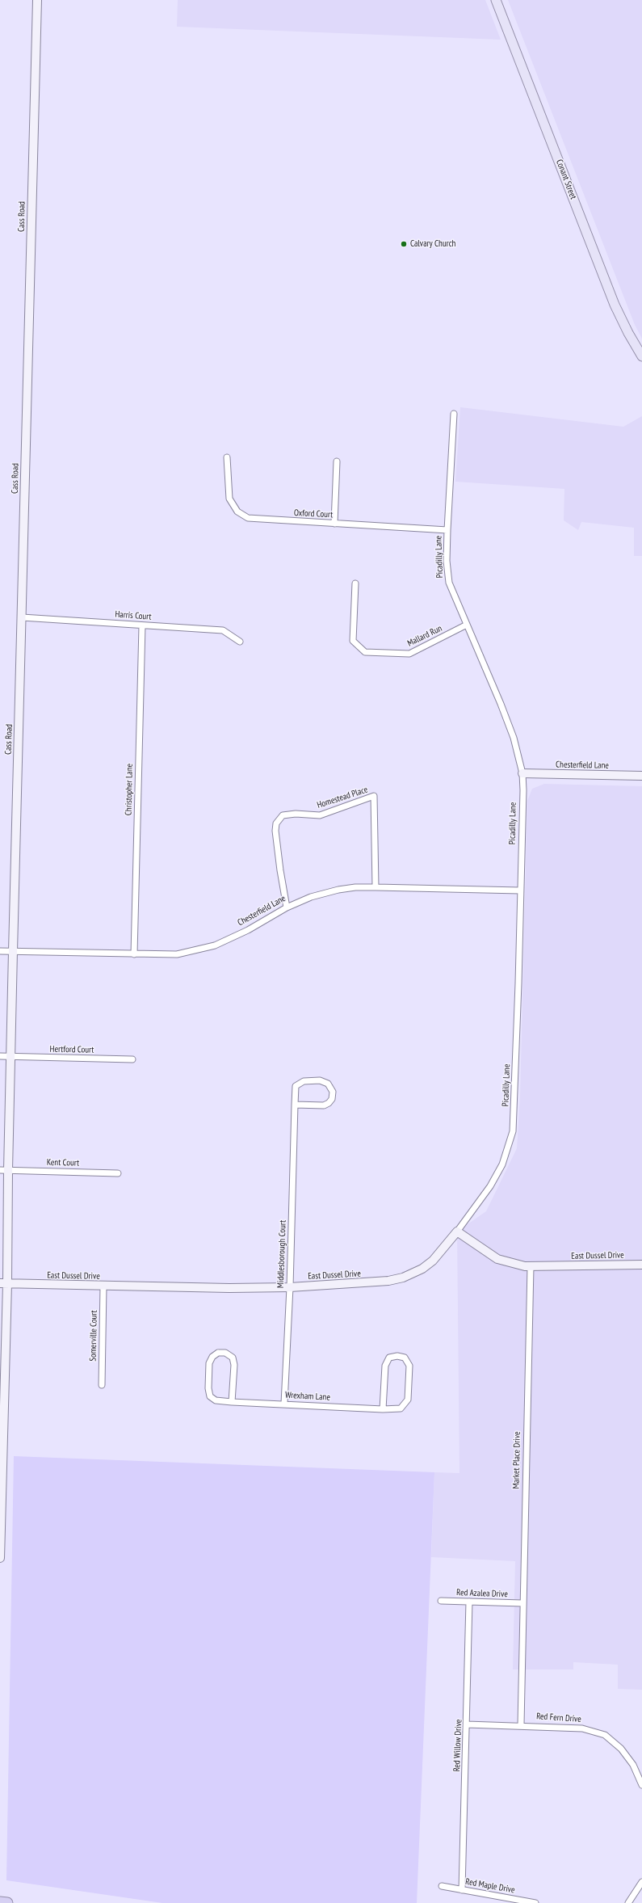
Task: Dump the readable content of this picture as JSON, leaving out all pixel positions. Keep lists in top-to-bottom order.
{
  "streets": {
    "main road": ["Conant Street"],
    "street": [
      "Cass Road",
      "Oxford Court",
      "Picadilly Lane",
      "Harris Court",
      "Mallard Run",
      "Chesterfield Lane",
      "Christopher Lane",
      "Homestead Place",
      "Hertford Court",
      "Kent Court",
      "Middlesborough Court",
      "East Dussel Drive",
      "Somerville Court",
      "Wrexham Lane",
      "Market Place Drive",
      "Red Azalea Drive",
      "Red Fern Drive",
      "Red Willow Drive",
      "Red Maple Drive"
    ]
  },
  "crossings": [
    ["Cass Road", "Harris Court"],
    ["Cass Road", "Chesterfield Lane"],
    ["Cass Road", "Hertford Court"],
    ["Cass Road", "Kent Court"],
    ["Cass Road", "East Dussel Drive"],
    ["Oxford Court", "Picadilly Lane"],
    ["Picadilly Lane", "Mallard Run"],
    ["Picadilly Lane", "Chesterfield Lane"],
    ["Picadilly Lane", "East Dussel Drive"],
    ["Harris Court", "Christopher Lane"],
    ["Chesterfield Lane", "Christopher Lane"],
    ["Chesterfield Lane", "Homestead Place"],
    ["Middlesborough Court", "East Dussel Drive"],
    ["Middlesborough Court", "Wrexham Lane"],
    ["East Dussel Drive", "Somerville Court"],
    ["East Dussel Drive", "Market Place Drive"],
    ["Market Place Drive", "Red Azalea Drive"],
    ["Market Place Drive", "Red Fern Drive"],
    ["Red Azalea Drive", "Red Willow Drive"],
    ["Red Fern Drive", "Red Willow Drive"],
    ["Red Willow Drive", "Red Maple Drive"]
  ],
  "places": ["Calvary Church"]
}
